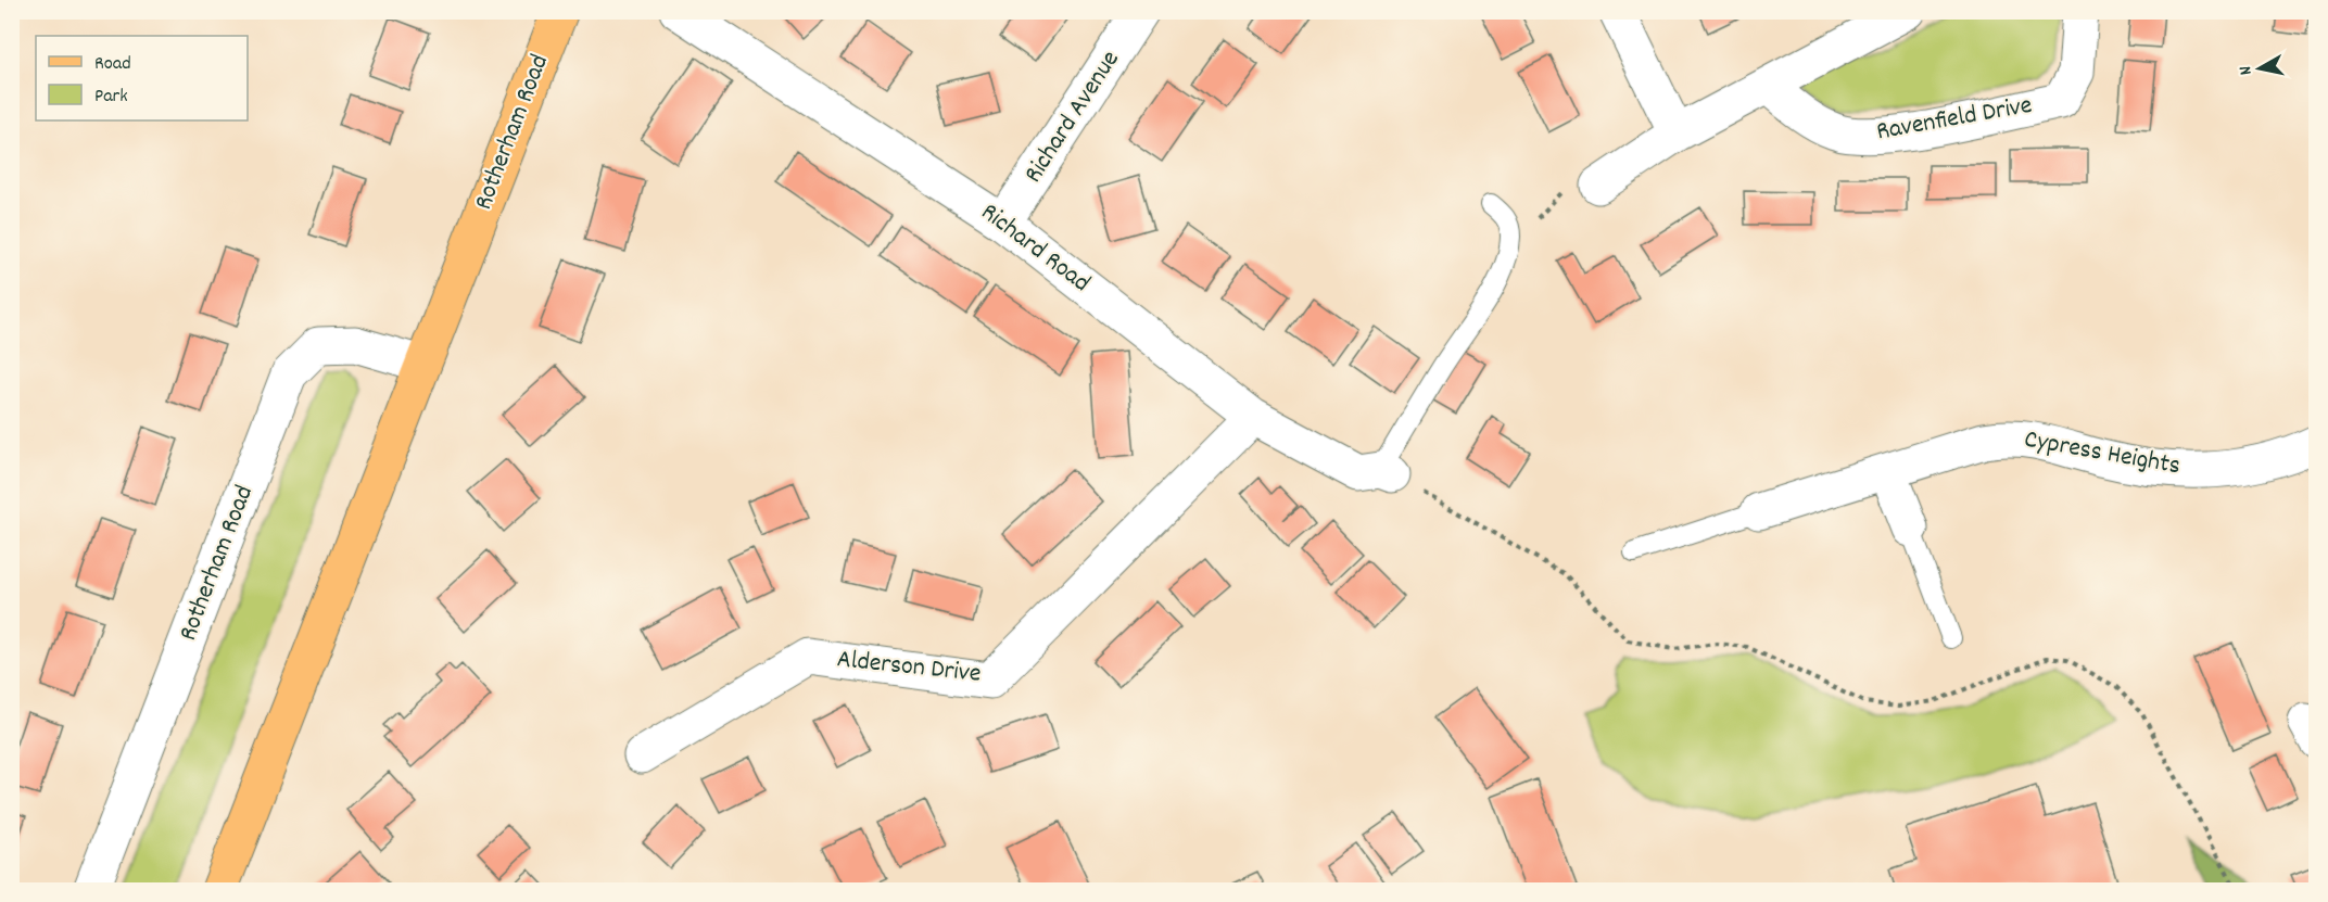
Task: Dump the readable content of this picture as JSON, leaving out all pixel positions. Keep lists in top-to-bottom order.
{
  "streets": {
    "main road": ["Rotherham Road"],
    "street": [
      "Richard Avenue",
      "Ravenfield Drive",
      "Richard Road",
      "Cypress Heights",
      "Alderson Drive"
    ]
  },
  "crossings": [
    ["Richard Avenue", "Richard Road"],
    ["Richard Road", "Alderson Drive"]
  ],
  "legend": ["Road", "Park"],
  "north": "left"
}
